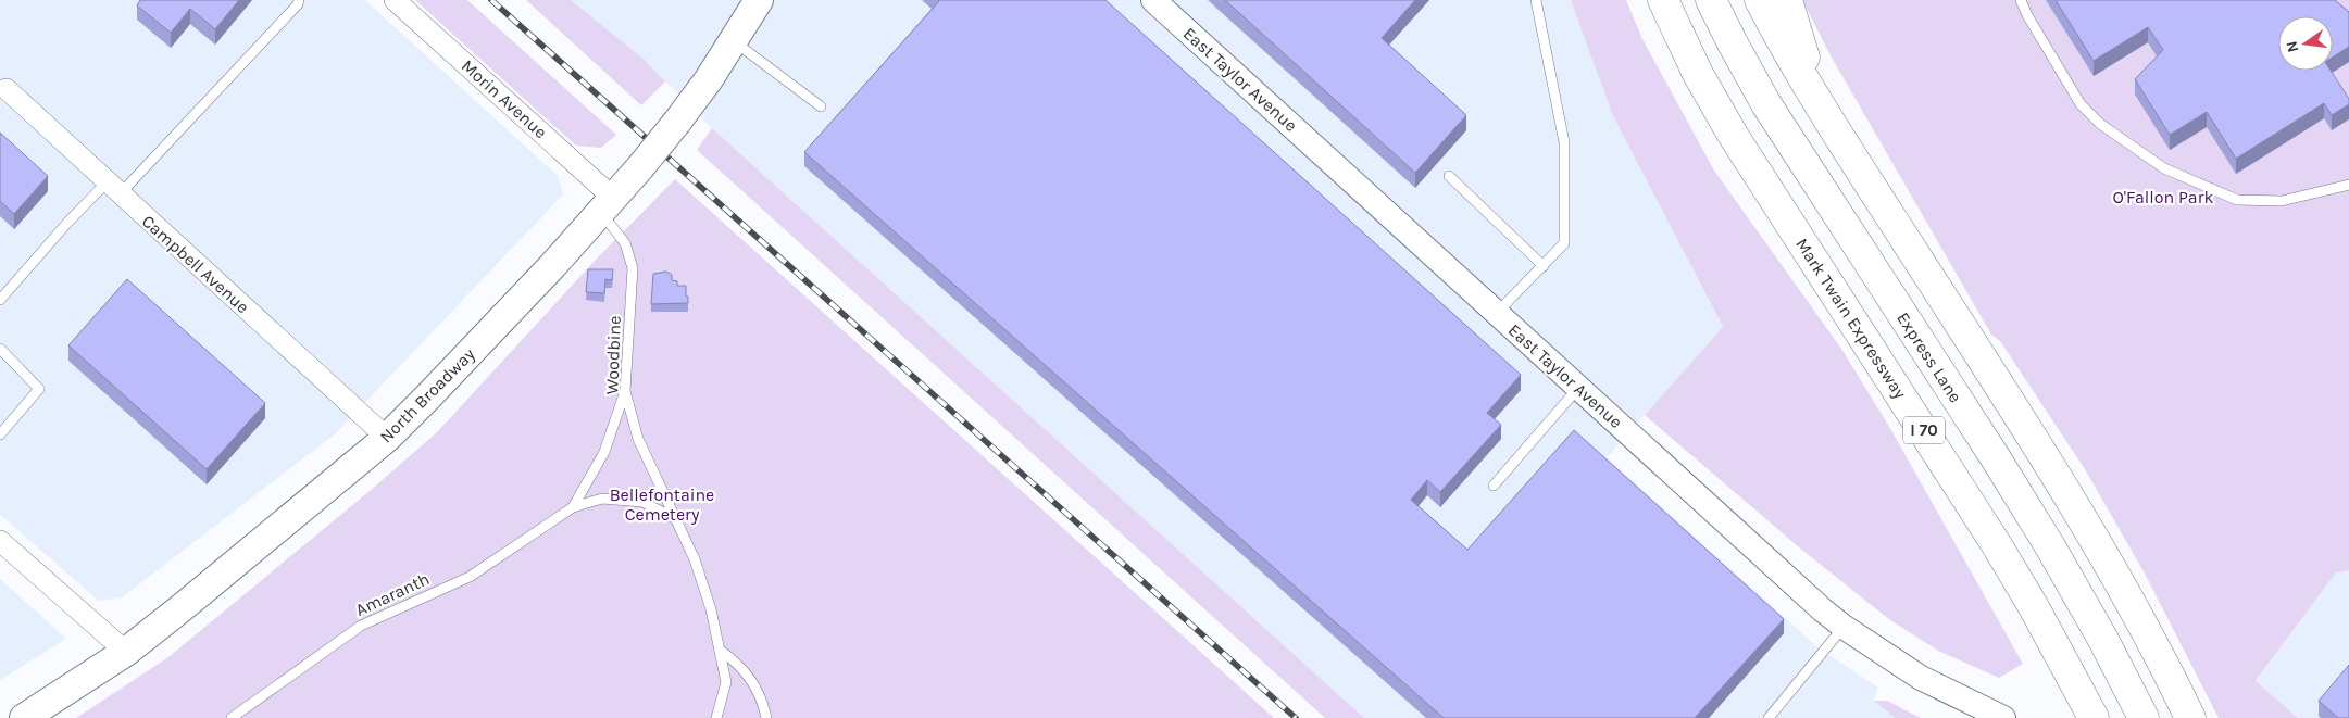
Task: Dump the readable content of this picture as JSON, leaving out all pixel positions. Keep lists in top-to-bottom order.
{
  "streets": {
    "highway": ["Mark Twain Expressway", "Express Lane", "I 70"],
    "main road": ["North Broadway"],
    "street": ["East Taylor Avenue", "Morin Avenue", "Campbell Avenue"],
    "lane": ["Woodbine", "Amaranth"]
  },
  "crossings": [
    ["Morin Avenue", "Woodbine"],
    ["Morin Avenue", "North Broadway"],
    ["Campbell Avenue", "North Broadway"],
    ["Woodbine", "North Broadway"],
    ["Woodbine", "Amaranth"]
  ],
  "parks": ["O'Fallon Park", "Bellefontaine Cemetery"],
  "north": "left"
}
